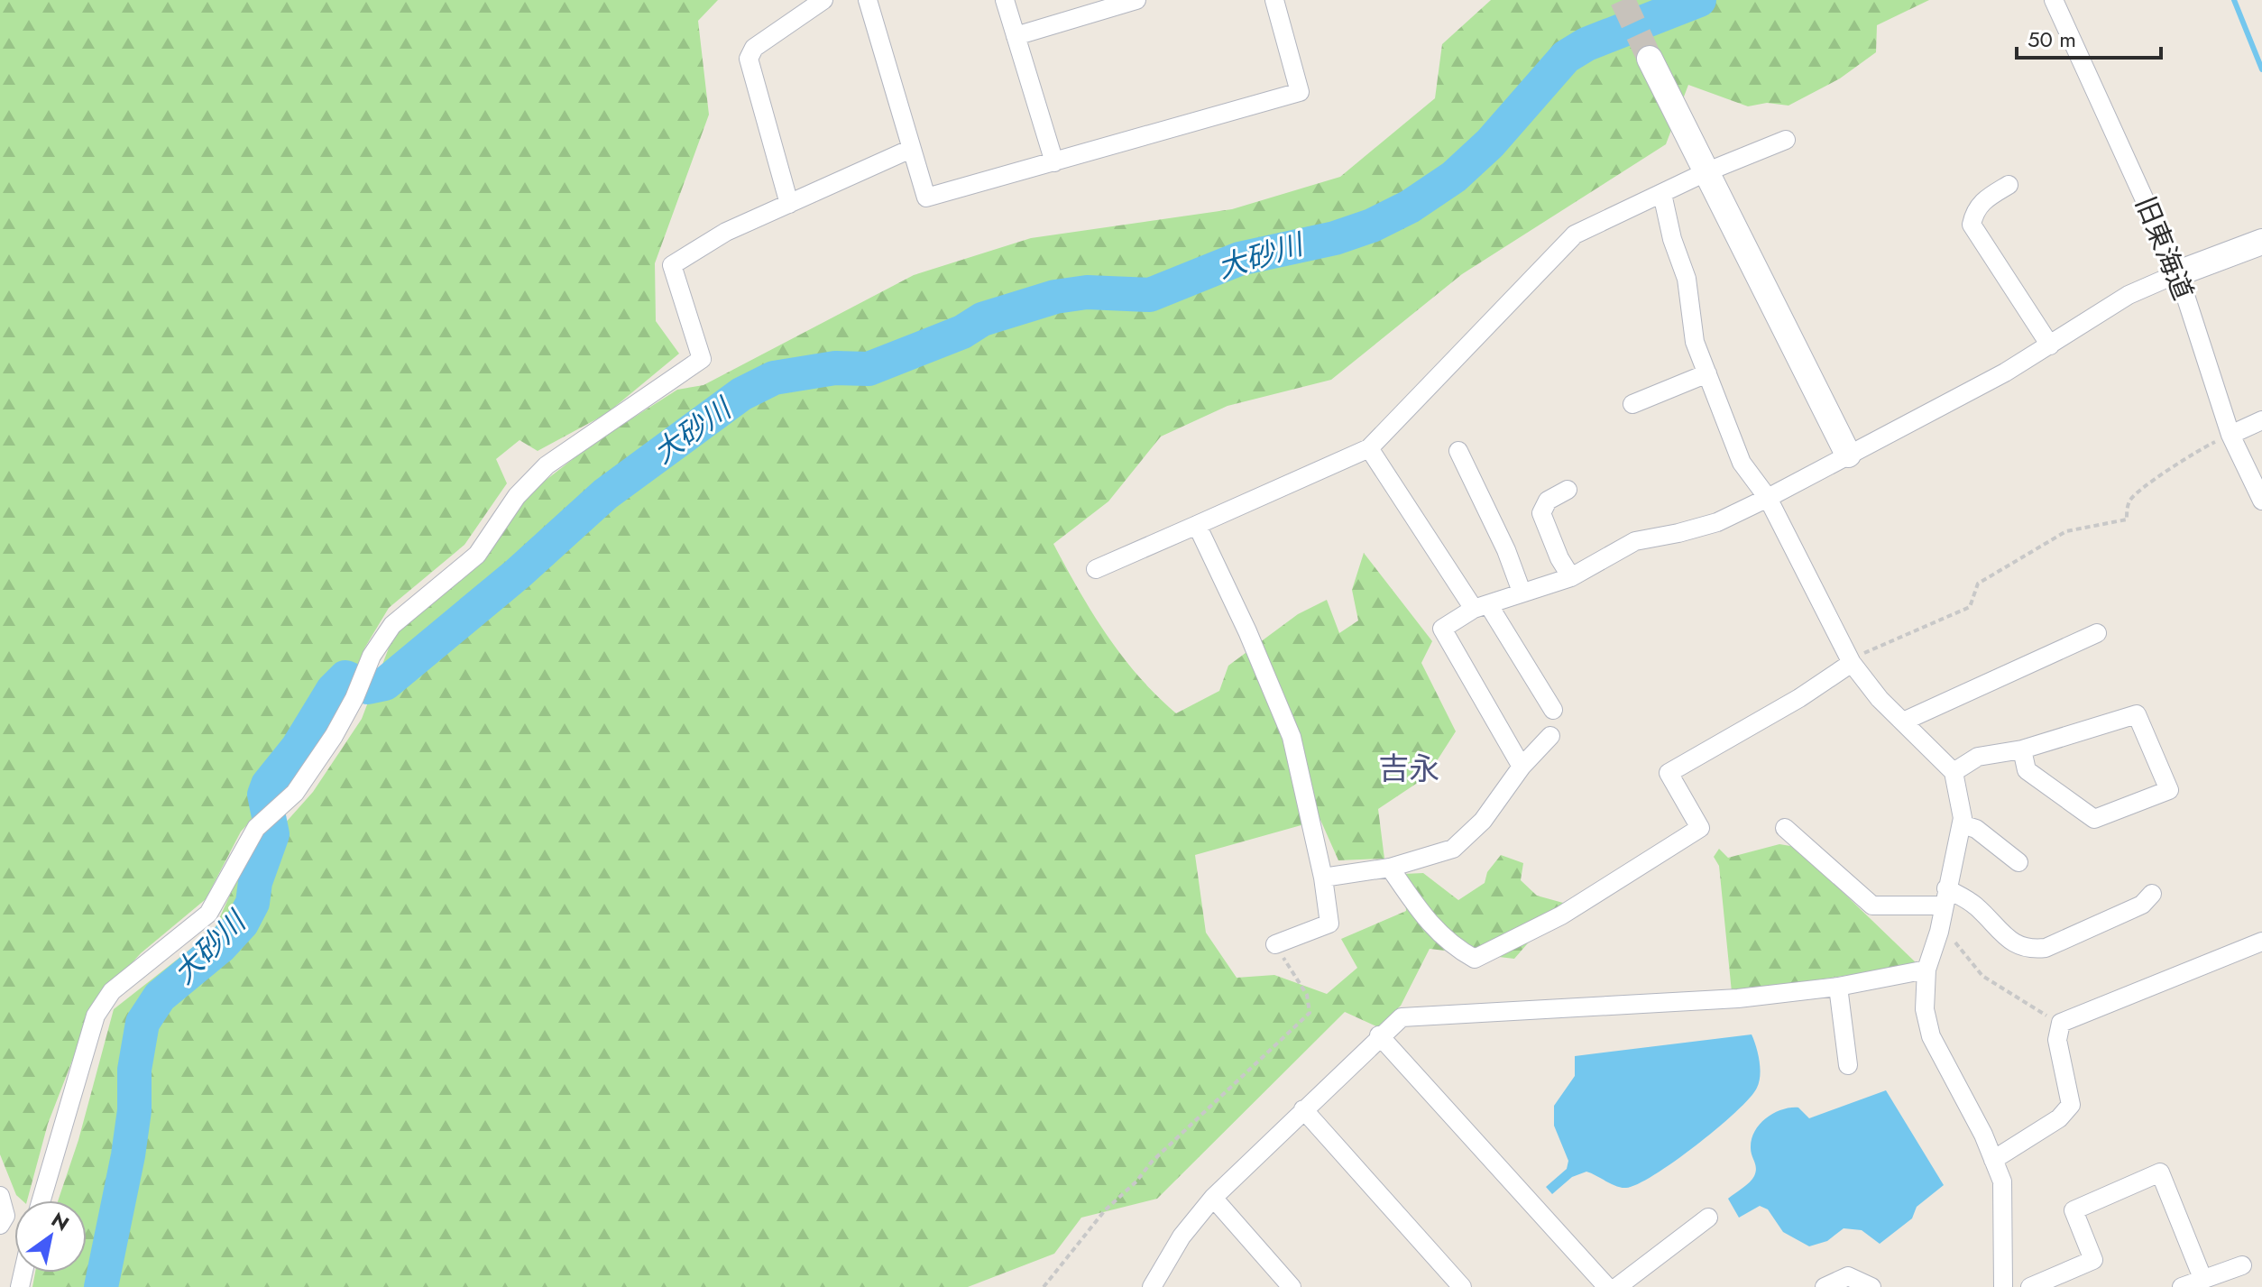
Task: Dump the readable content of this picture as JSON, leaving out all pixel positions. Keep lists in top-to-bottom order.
{
  "streets": {
    "street": ["旧東海道"]
  },
  "districts": ["吉永"],
  "water": ["大砂川"],
  "scale_bar": "50 m",
  "north": "top right"
}
